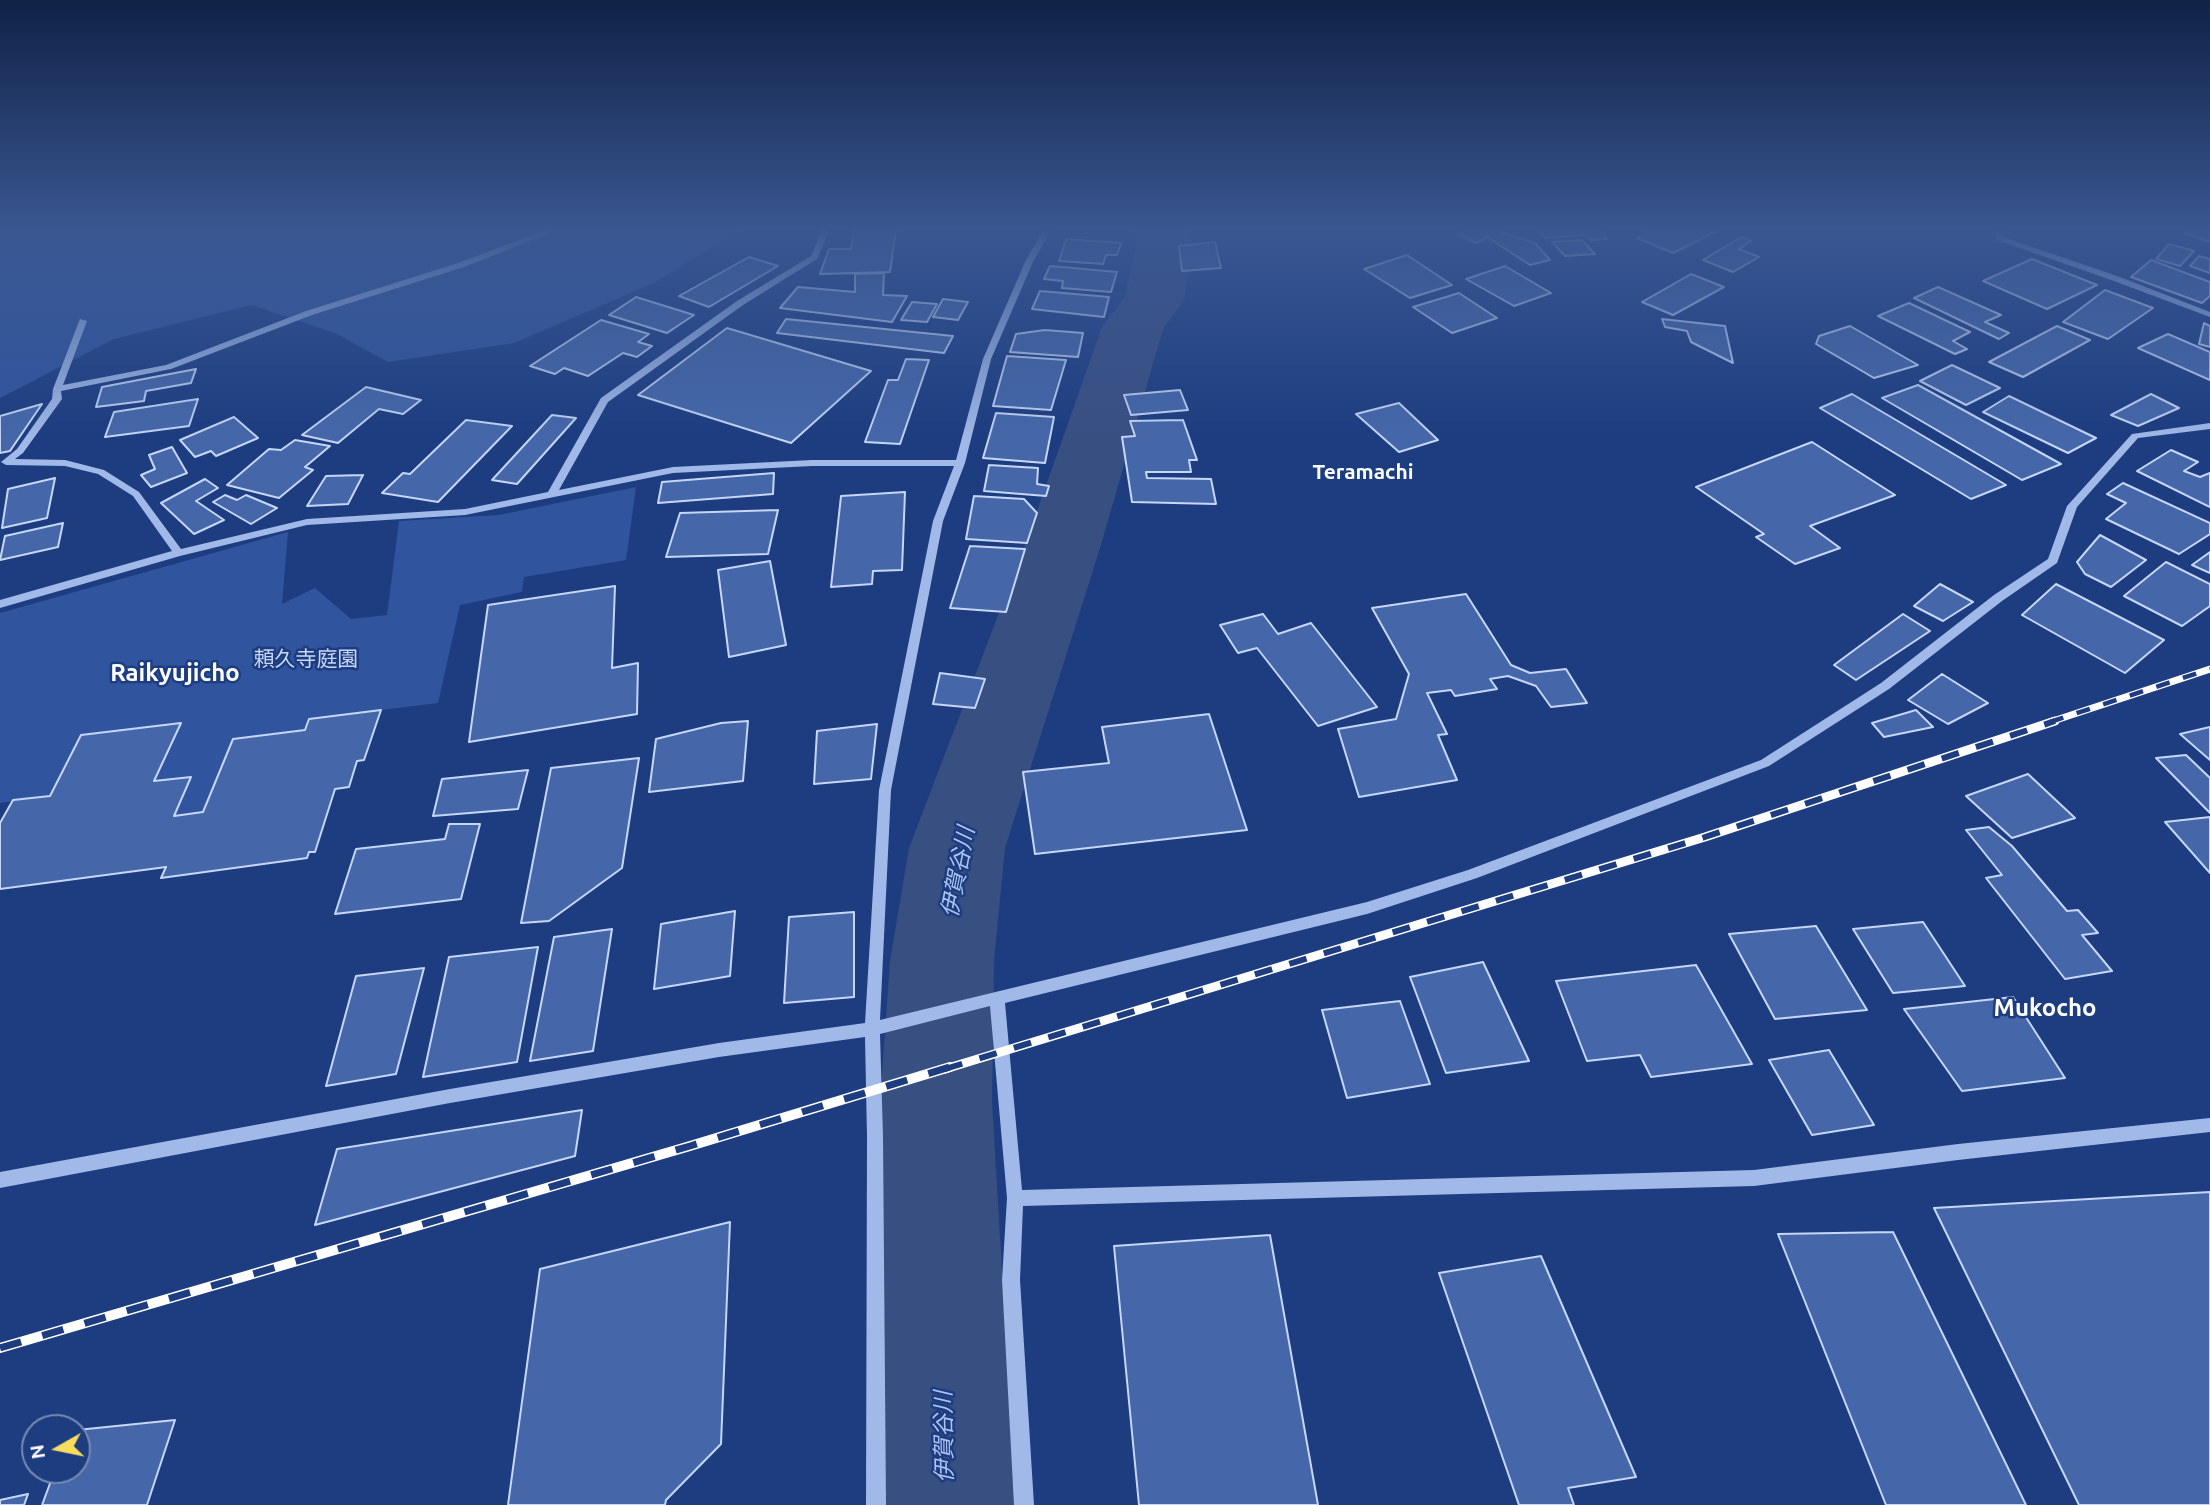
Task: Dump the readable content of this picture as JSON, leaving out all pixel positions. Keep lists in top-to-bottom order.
{
  "districts": ["Teramachi", "Raikyujicho", "Mukocho"],
  "water": ["伊賀谷川"],
  "parks": ["頼久寺庭園"],
  "north": "left"
}
